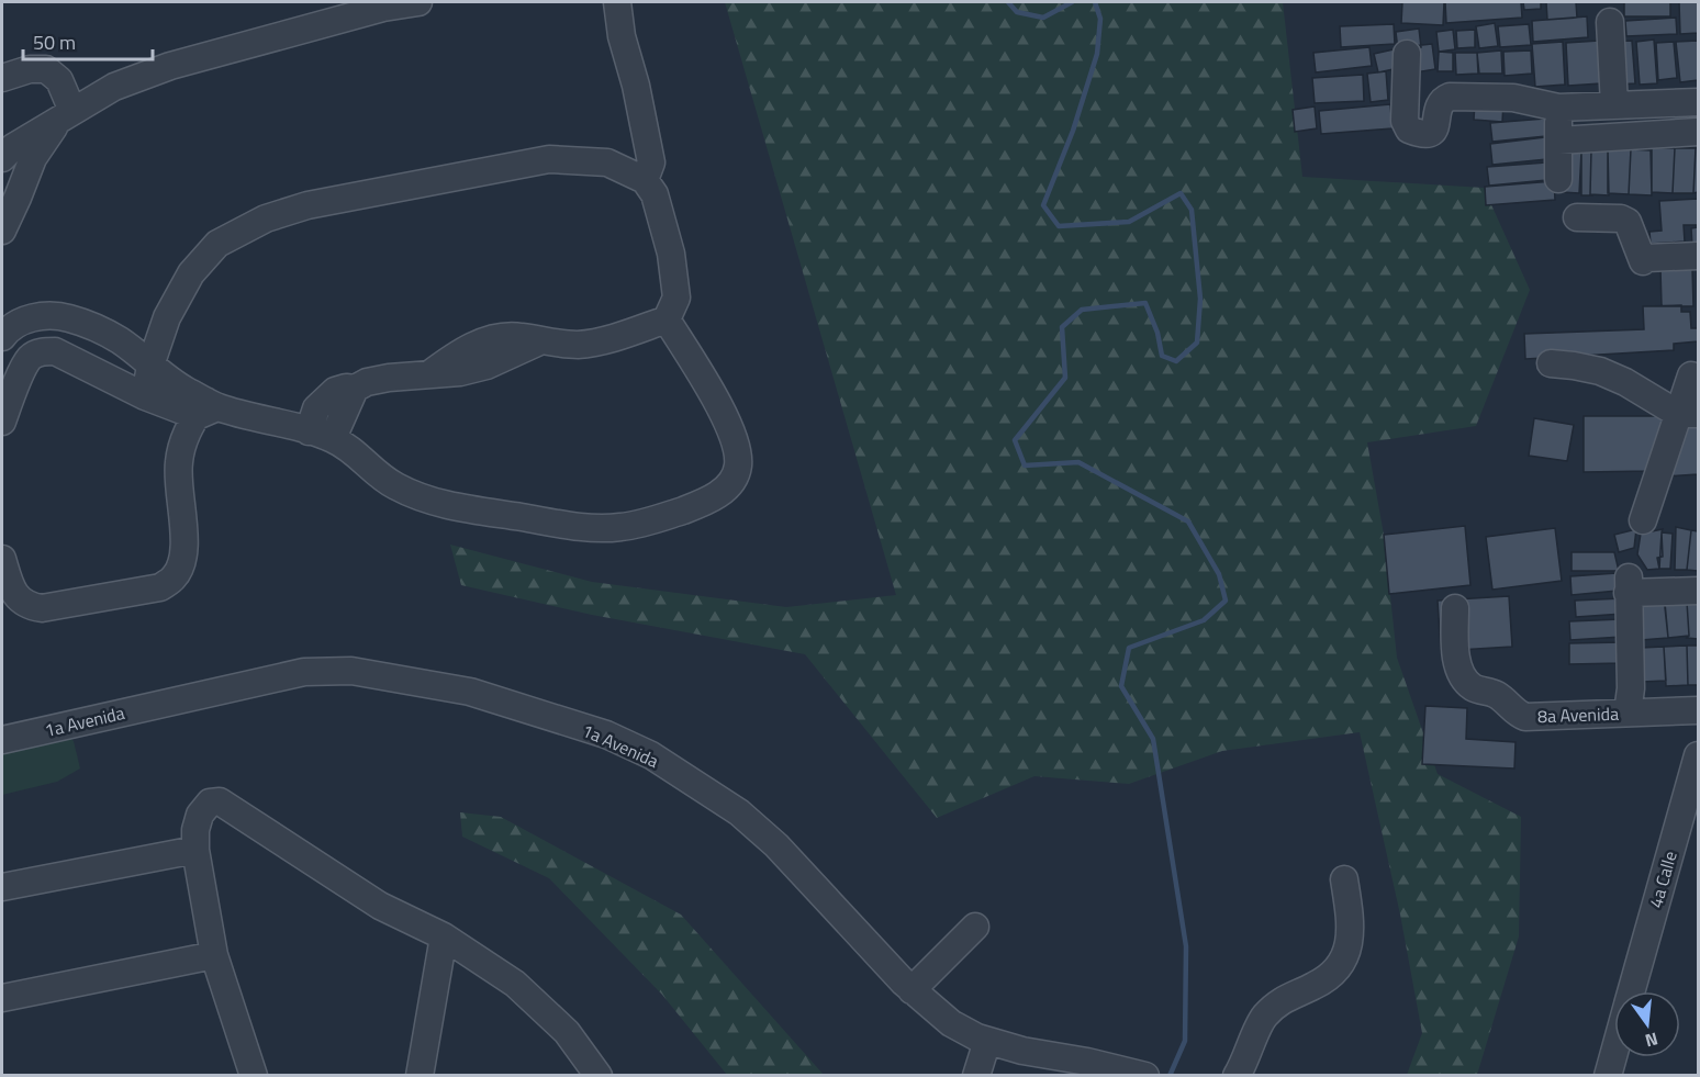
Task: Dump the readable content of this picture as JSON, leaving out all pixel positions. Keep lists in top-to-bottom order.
{
  "streets": {
    "street": ["8a Avenida", "1a Avenida", "4a Calle"]
  },
  "scale_bar": "50 m",
  "north": "bottom"
}
